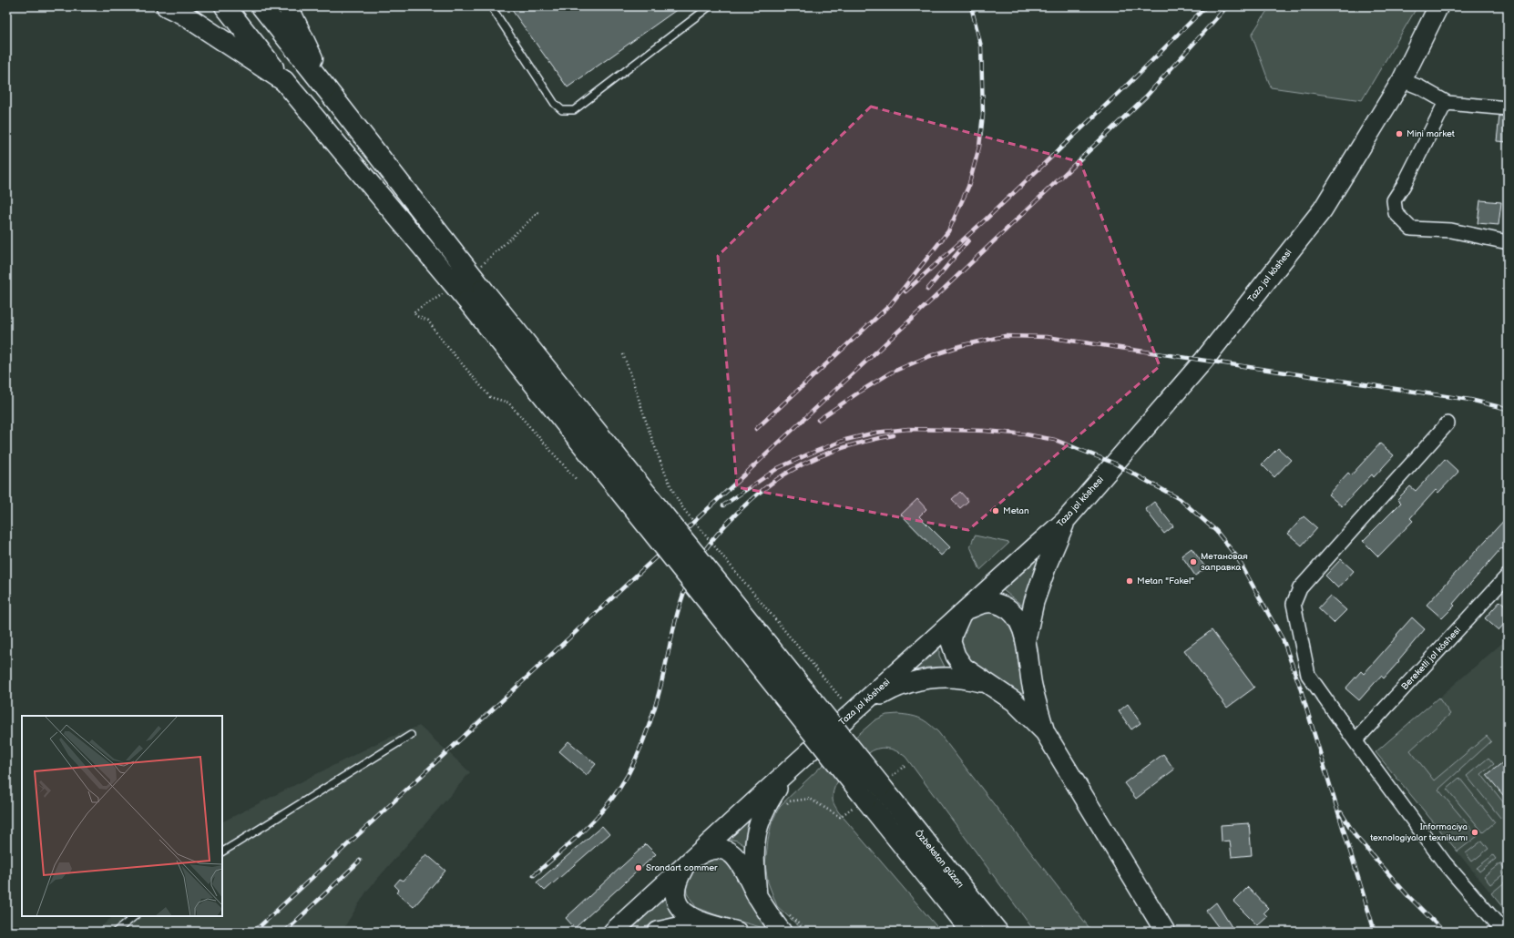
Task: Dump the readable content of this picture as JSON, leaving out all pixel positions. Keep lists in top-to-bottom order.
{
  "streets": {
    "main road": ["Taza jol kóshesi", "Ózbekstan gúzarı"],
    "street": ["Bereketli jol kóshesi"]
  },
  "places": [
    "Mini market",
    "Metan",
    "Метановая заправка",
    "Metan \"Fakel\"",
    "Informaciya texnologiyalar texnikumı",
    "Srandart commer"
  ]
}
